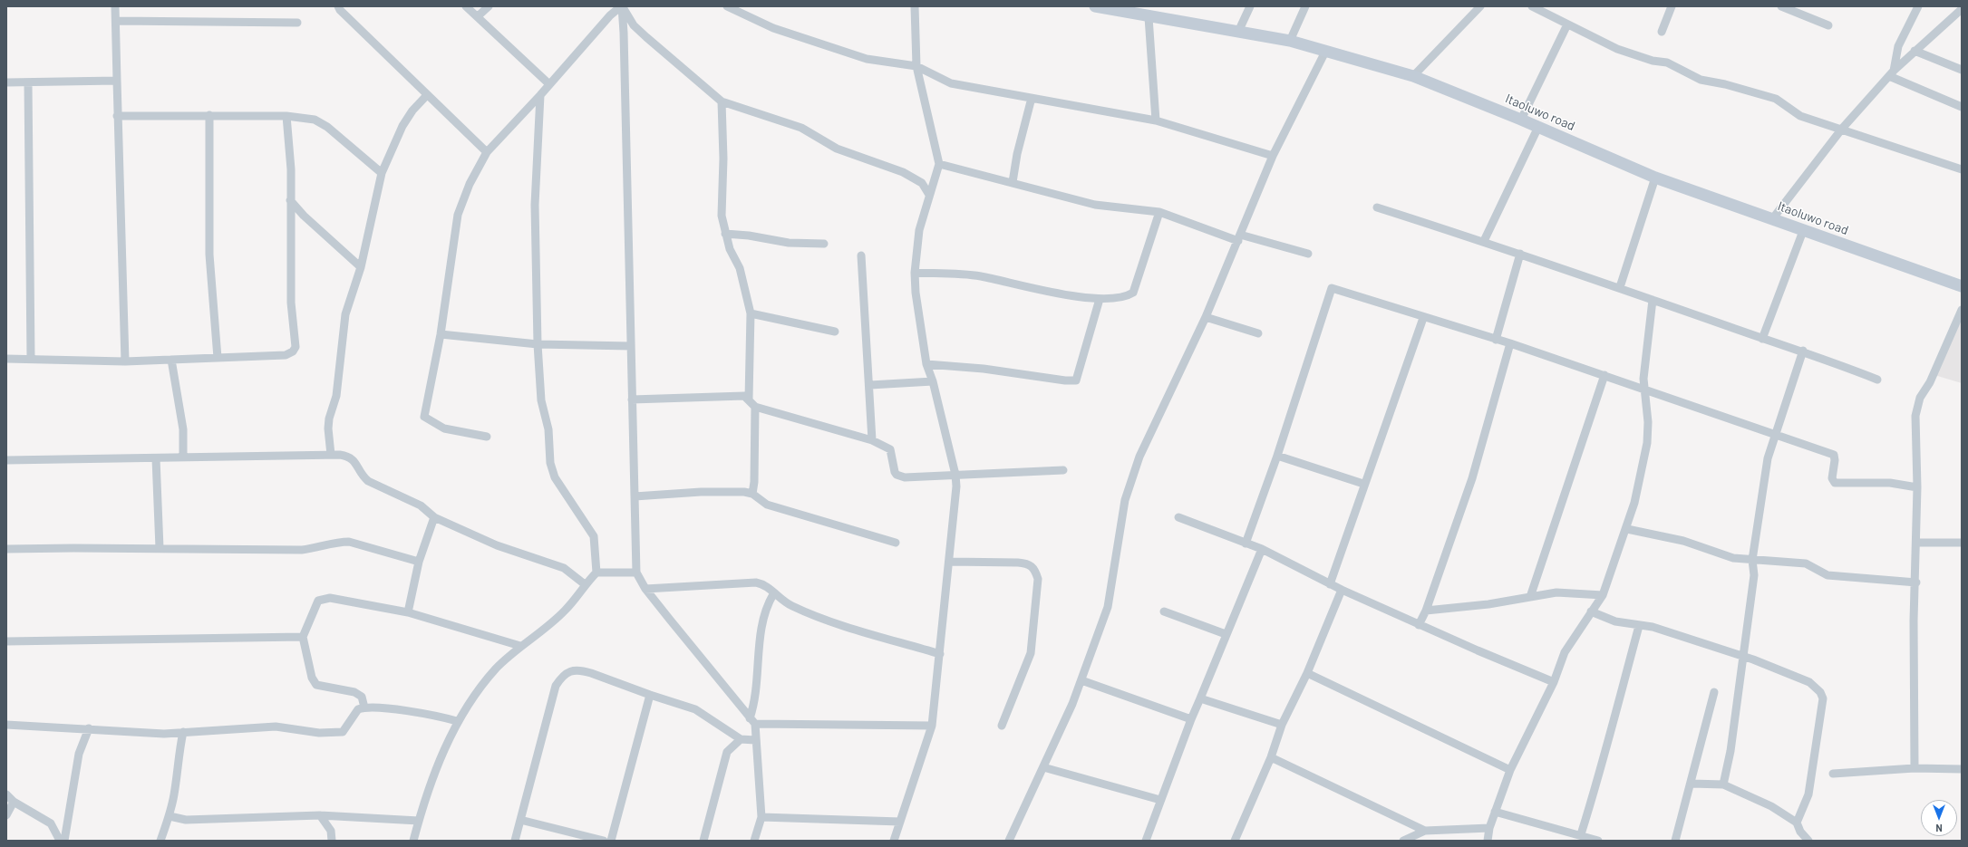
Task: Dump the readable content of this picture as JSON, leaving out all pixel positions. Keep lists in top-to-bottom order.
{
  "streets": {
    "street": ["Itaoluwo road"]
  },
  "north": "bottom"
}
